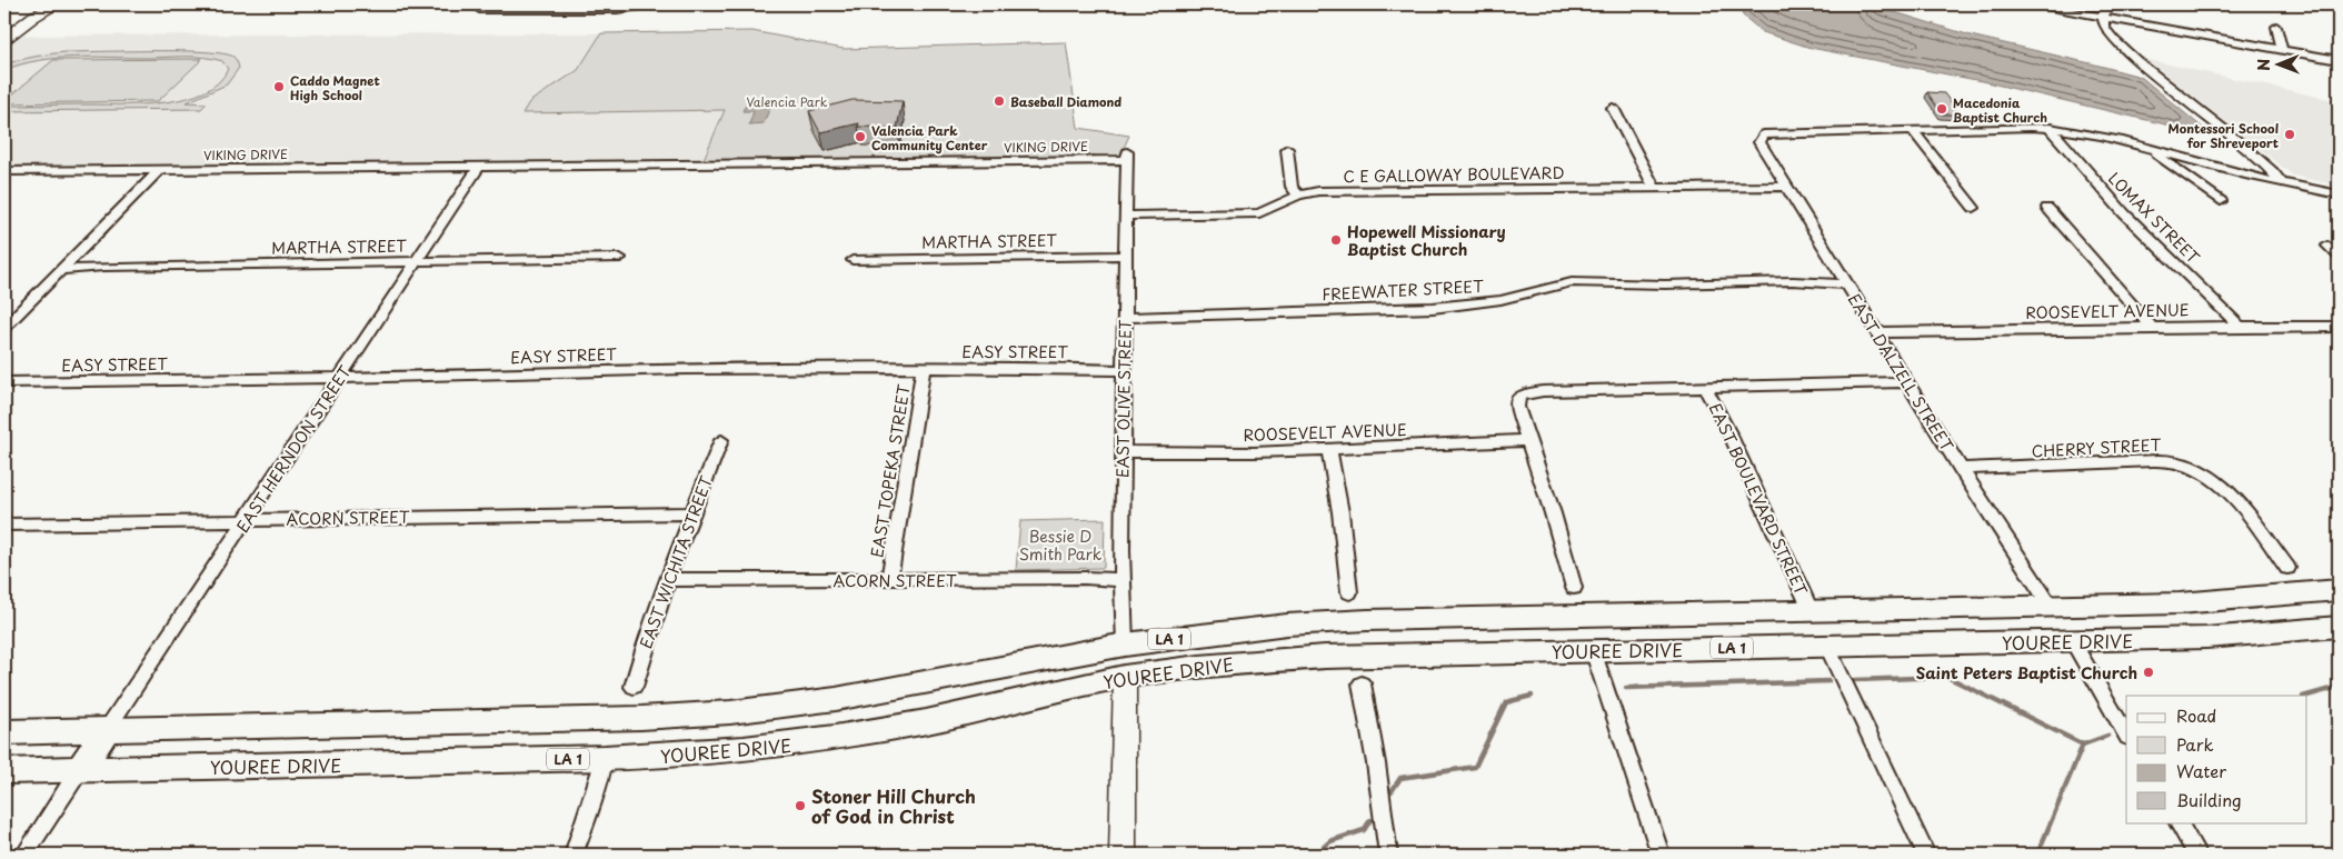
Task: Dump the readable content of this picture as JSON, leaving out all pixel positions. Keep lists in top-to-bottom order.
{
  "streets": {
    "main road": ["LA 1", "YOUREE DRIVE"],
    "street": [
      "VIKING DRIVE",
      "C E GALLOWAY BOULEVARD",
      "LOMAX STREET",
      "MARTHA STREET",
      "FREEWATER STREET",
      "ROOSEVELT AVENUE",
      "EASY STREET",
      "EAST DALZELL STREET",
      "EAST OLIVE STREET",
      "CHERRY STREET",
      "EAST HERNDON STREET",
      "EAST TOPEKA STREET",
      "EAST BOULEVARD STREET",
      "ACORN STREET",
      "EAST WICHITA STREET"
    ]
  },
  "crossings": [
    ["VIKING DRIVE", "EAST OLIVE STREET"],
    ["VIKING DRIVE", "EAST HERNDON STREET"],
    ["C E GALLOWAY BOULEVARD", "EAST DALZELL STREET"],
    ["C E GALLOWAY BOULEVARD", "EAST OLIVE STREET"],
    ["LOMAX STREET", "ROOSEVELT AVENUE"],
    ["MARTHA STREET", "EAST OLIVE STREET"],
    ["MARTHA STREET", "EAST HERNDON STREET"],
    ["FREEWATER STREET", "EAST DALZELL STREET"],
    ["FREEWATER STREET", "EAST OLIVE STREET"],
    ["ROOSEVELT AVENUE", "EAST DALZELL STREET"],
    ["ROOSEVELT AVENUE", "EAST OLIVE STREET"],
    ["EASY STREET", "EAST OLIVE STREET"],
    ["EASY STREET", "EAST HERNDON STREET"],
    ["EASY STREET", "EAST TOPEKA STREET"],
    ["EAST DALZELL STREET", "CHERRY STREET"],
    ["EAST DALZELL STREET", "YOUREE DRIVE"],
    ["EAST OLIVE STREET", "ACORN STREET"],
    ["EAST OLIVE STREET", "YOUREE DRIVE"],
    ["EAST HERNDON STREET", "ACORN STREET"],
    ["EAST HERNDON STREET", "YOUREE DRIVE"],
    ["EAST TOPEKA STREET", "ACORN STREET"],
    ["EAST BOULEVARD STREET", "YOUREE DRIVE"],
    ["ACORN STREET", "EAST WICHITA STREET"]
  ],
  "parks": ["Valencia Park", "Bessie D Smith Park"],
  "places": [
    "Caddo Magnet High School",
    "Baseball Diamond",
    "Macedonia Baptist Church",
    "Montessori School for Shreveport",
    "Valencia Park Community Center",
    "Hopewell Missionary Baptist Church",
    "Saint Peters Baptist Church",
    "Stoner Hill Church of God in Christ"
  ],
  "legend": [
    "Road",
    "Park",
    "Water",
    "Building"
  ],
  "north": "left"
}
